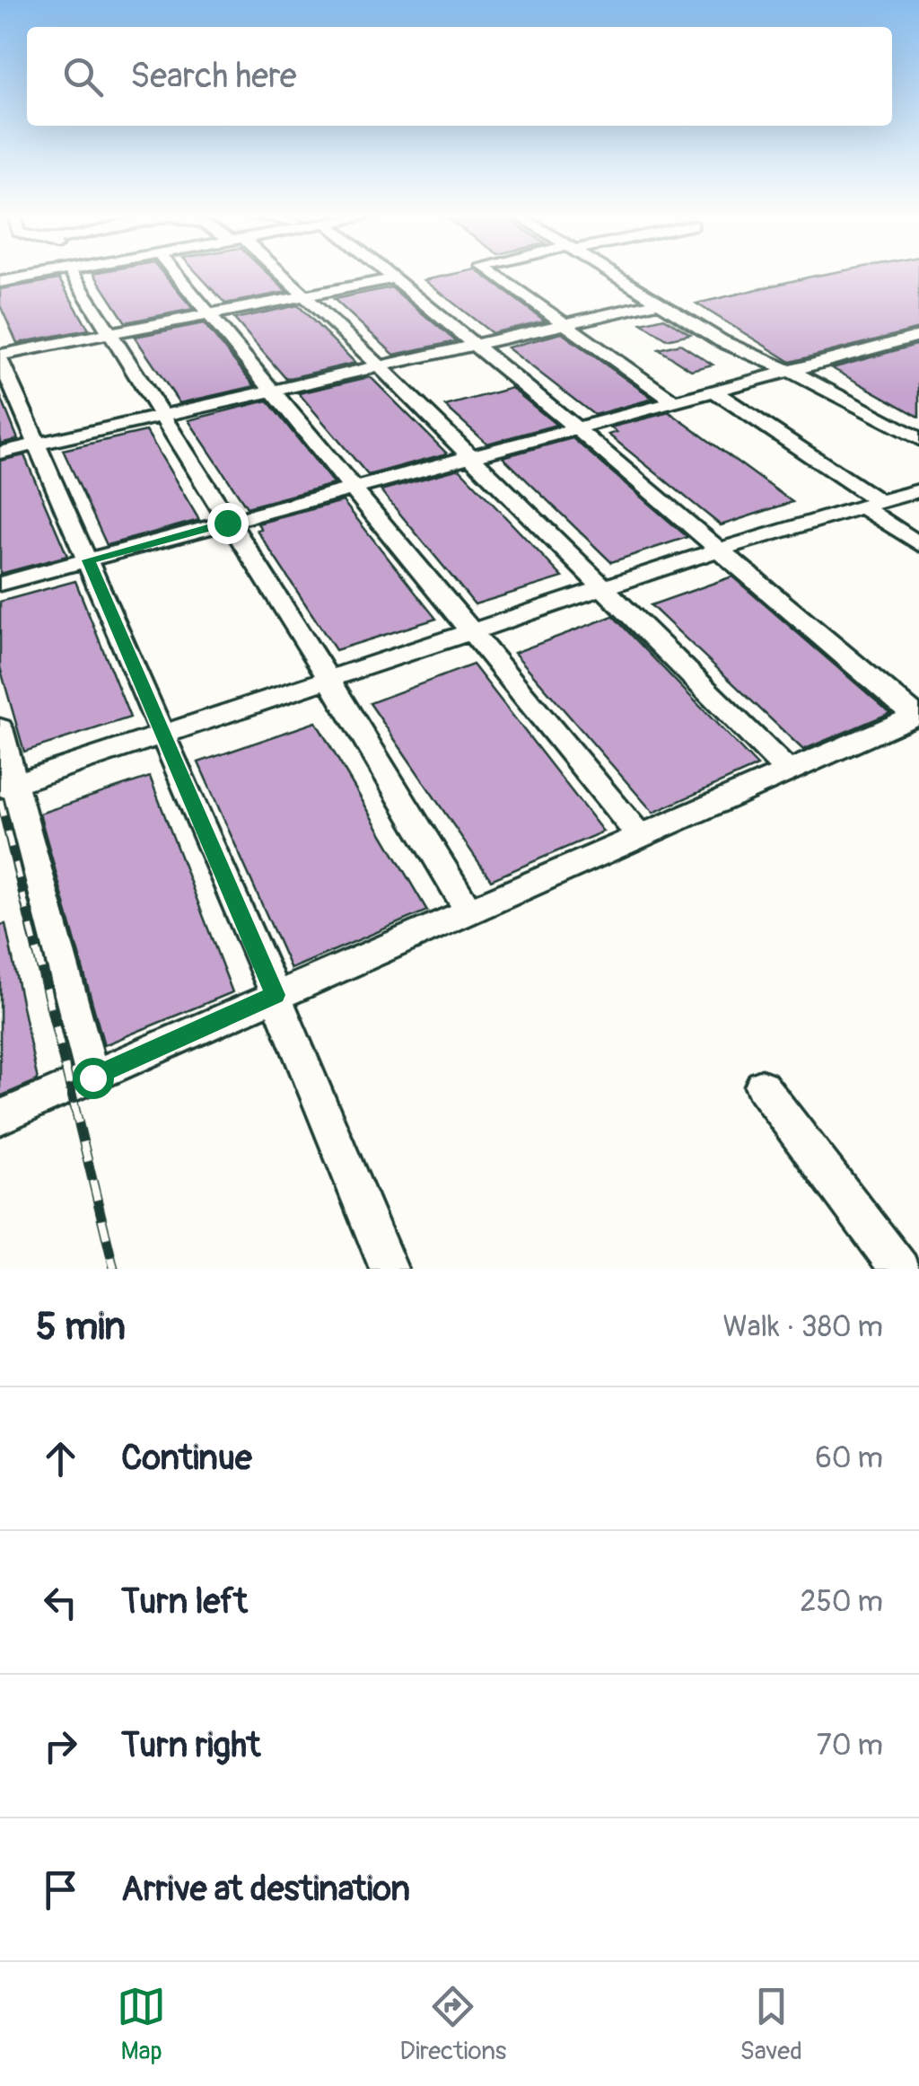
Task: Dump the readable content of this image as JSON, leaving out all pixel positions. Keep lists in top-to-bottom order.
{
  "page": {
    "search": "Search here",
    "heading": ["5 min", "Walk · 380 m"],
    "list": [
      ["Continue", "60 m"],
      ["Turn left", "250 m"],
      ["Turn right", "70 m"],
      "Arrive at destination"
    ],
    "nav": ["Map", "Directions", "Saved"]
  }
}
